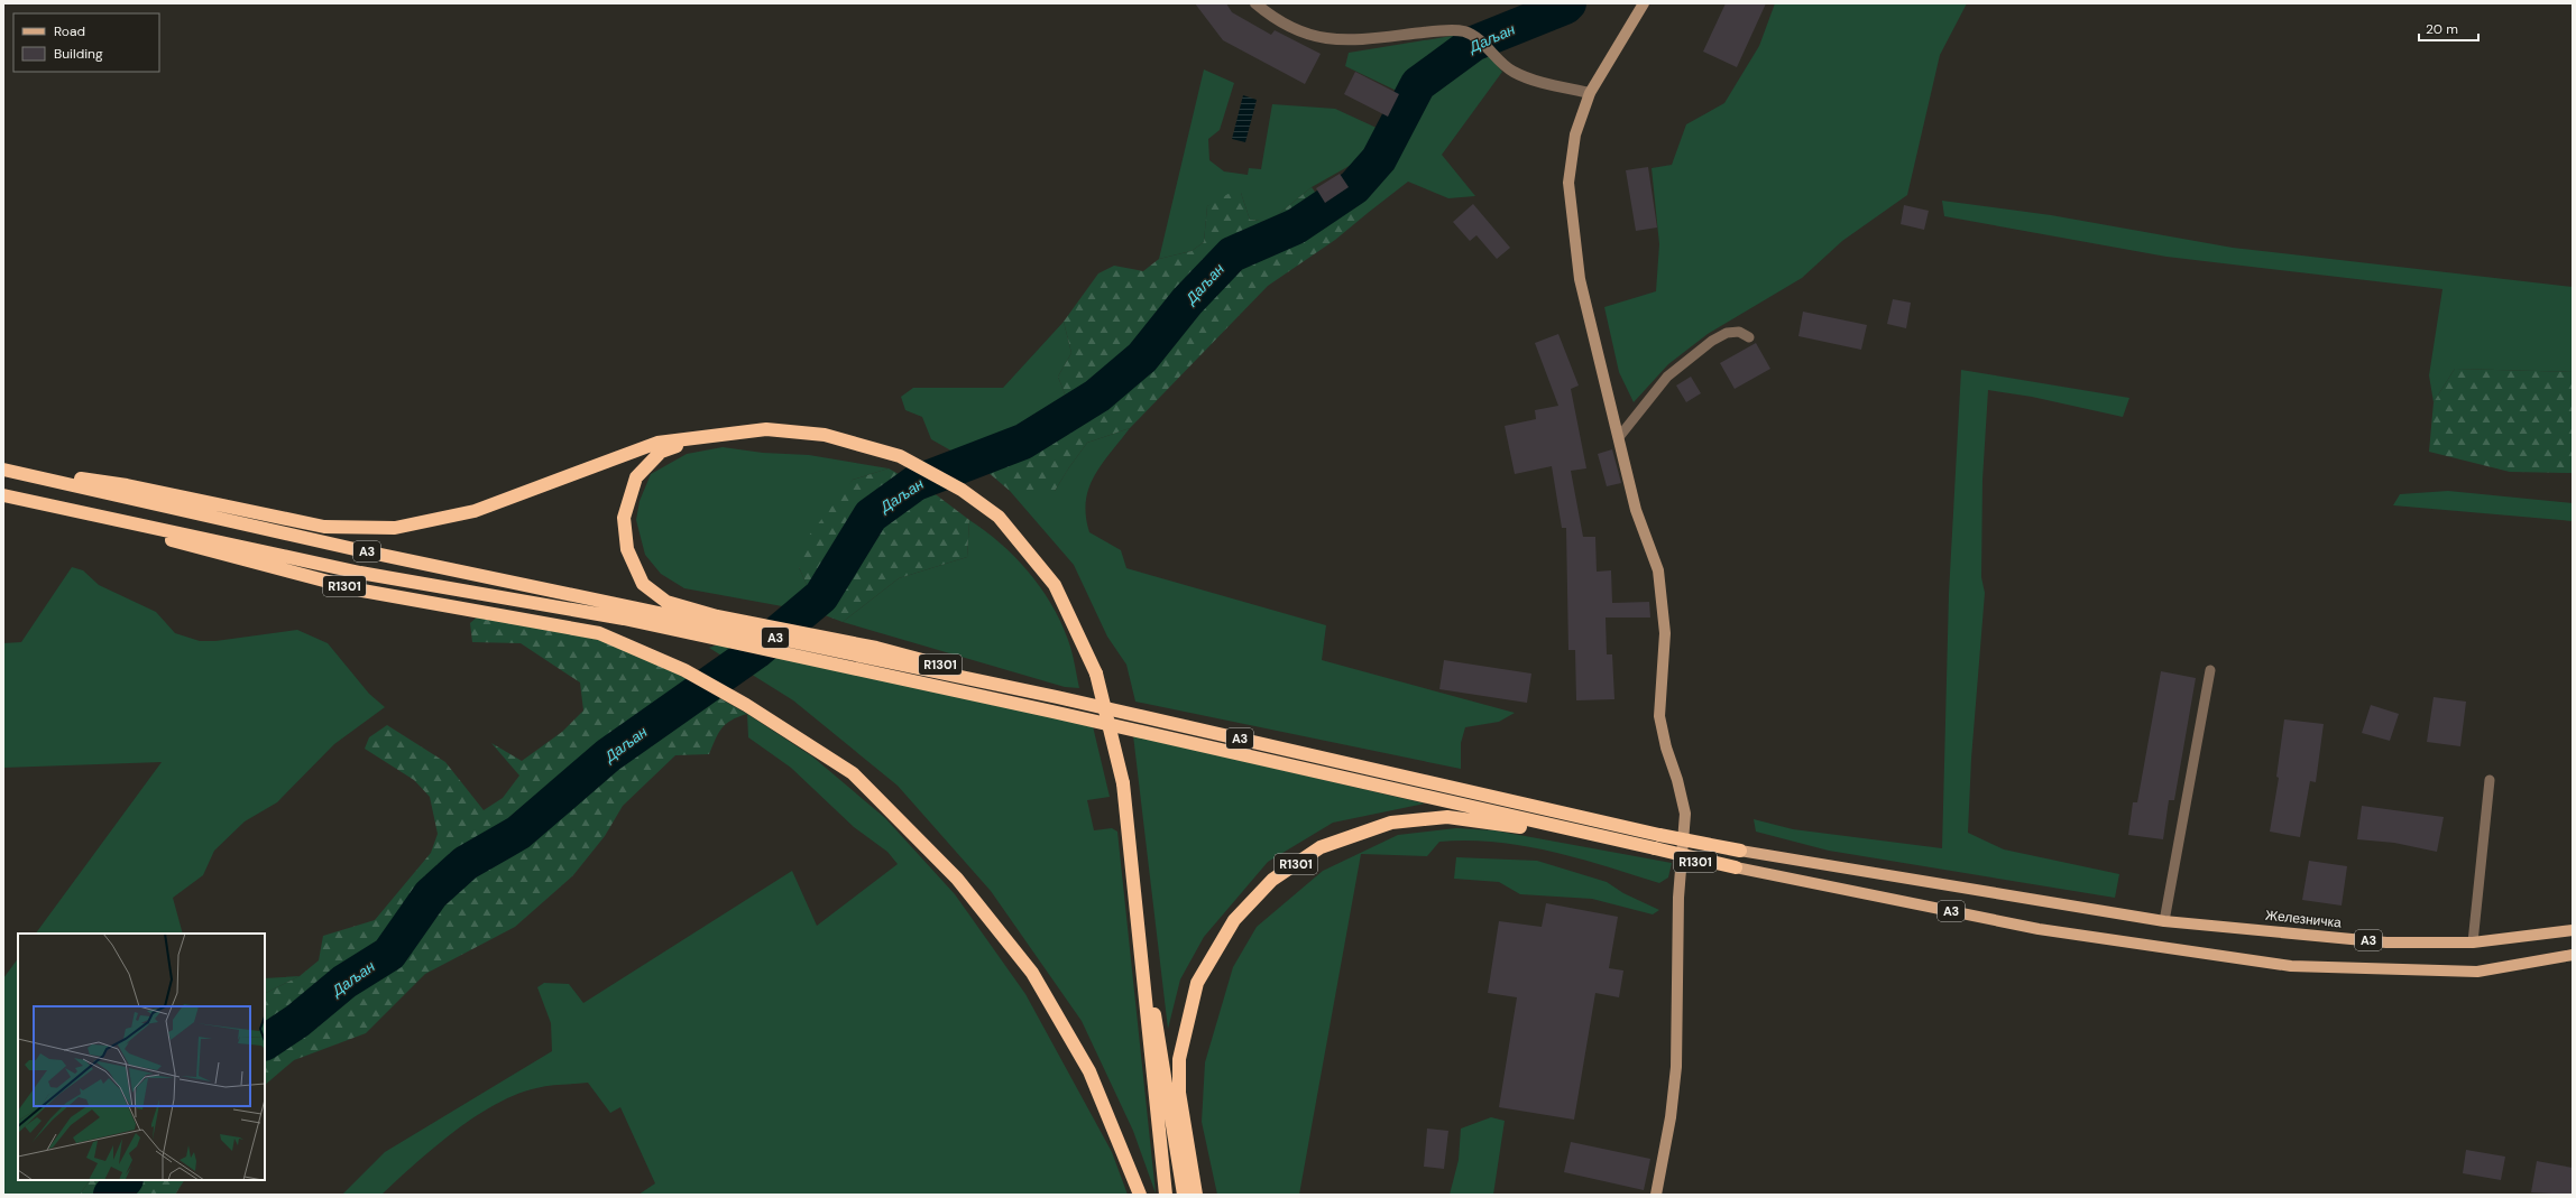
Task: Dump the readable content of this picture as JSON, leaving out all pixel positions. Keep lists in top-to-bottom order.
{
  "streets": {
    "highway": ["A3", "R1301"],
    "main road": ["Железничка"]
  },
  "crossings": [
    ["A3", "R1301"],
    ["A3", "Железничка"]
  ],
  "water": ["Даљан"],
  "legend": ["Road", "Building"],
  "scale_bar": "20 m"
}
